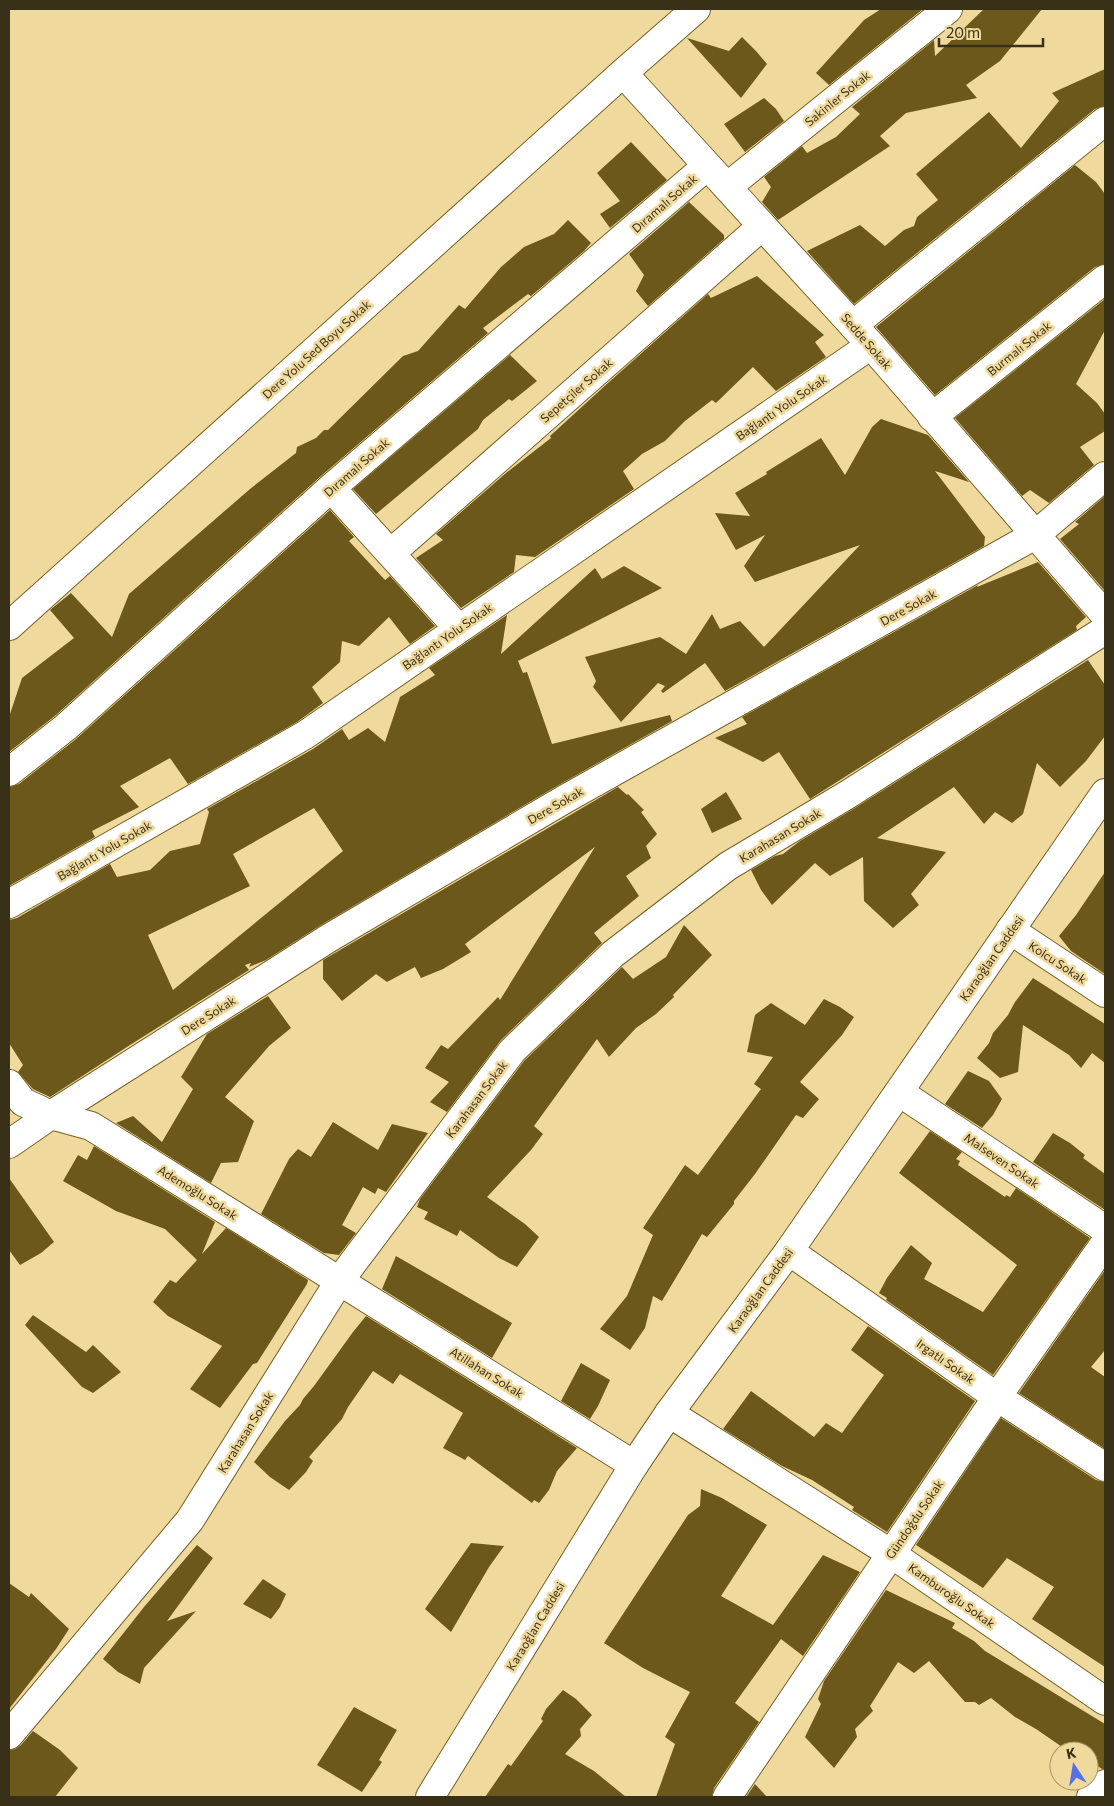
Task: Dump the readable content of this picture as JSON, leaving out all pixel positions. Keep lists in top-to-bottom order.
{
  "streets": {
    "street": [
      "Sakinler Sokak",
      "Dıramalı Sokak",
      "Sedde Sokak",
      "Burmalı Sokak",
      "Dere Yolu Sed Boyu Sokak",
      "Sepetçiler Sokak",
      "Bağlantı Yolu Sokak",
      "Dere Sokak",
      "Karahasan Sokak",
      "Karaoğlan Caddesi",
      "Kolcu Sokak",
      "Malseven Sokak",
      "Ademoğlu Sokak",
      "Irgatlı Sokak",
      "Atillahan Sokak",
      "Gündoğdu Sokak",
      "Kamburoğlu Sokak"
    ]
  },
  "crossings": [
    ["Sakinler Sokak", "Sedde Sokak"],
    ["Dıramalı Sokak", "Sedde Sokak"],
    ["Sedde Sokak", "Burmalı Sokak"],
    ["Sedde Sokak", "Dere Yolu Sed Boyu Sokak"],
    ["Sedde Sokak", "Sepetçiler Sokak"],
    ["Sedde Sokak", "Bağlantı Yolu Sokak"],
    ["Sedde Sokak", "Dere Sokak"],
    ["Dere Sokak", "Ademoğlu Sokak"],
    ["Karahasan Sokak", "Ademoğlu Sokak"],
    ["Karahasan Sokak", "Atillahan Sokak"],
    ["Karaoğlan Caddesi", "Kolcu Sokak"],
    ["Karaoğlan Caddesi", "Malseven Sokak"],
    ["Karaoğlan Caddesi", "Irgatlı Sokak"],
    ["Karaoğlan Caddesi", "Atillahan Sokak"],
    ["Karaoğlan Caddesi", "Kamburoğlu Sokak"],
    ["Ademoğlu Sokak", "Atillahan Sokak"],
    ["Irgatlı Sokak", "Gündoğdu Sokak"],
    ["Gündoğdu Sokak", "Kamburoğlu Sokak"]
  ],
  "scale_bar": "20 m",
  "north": "top"
}
